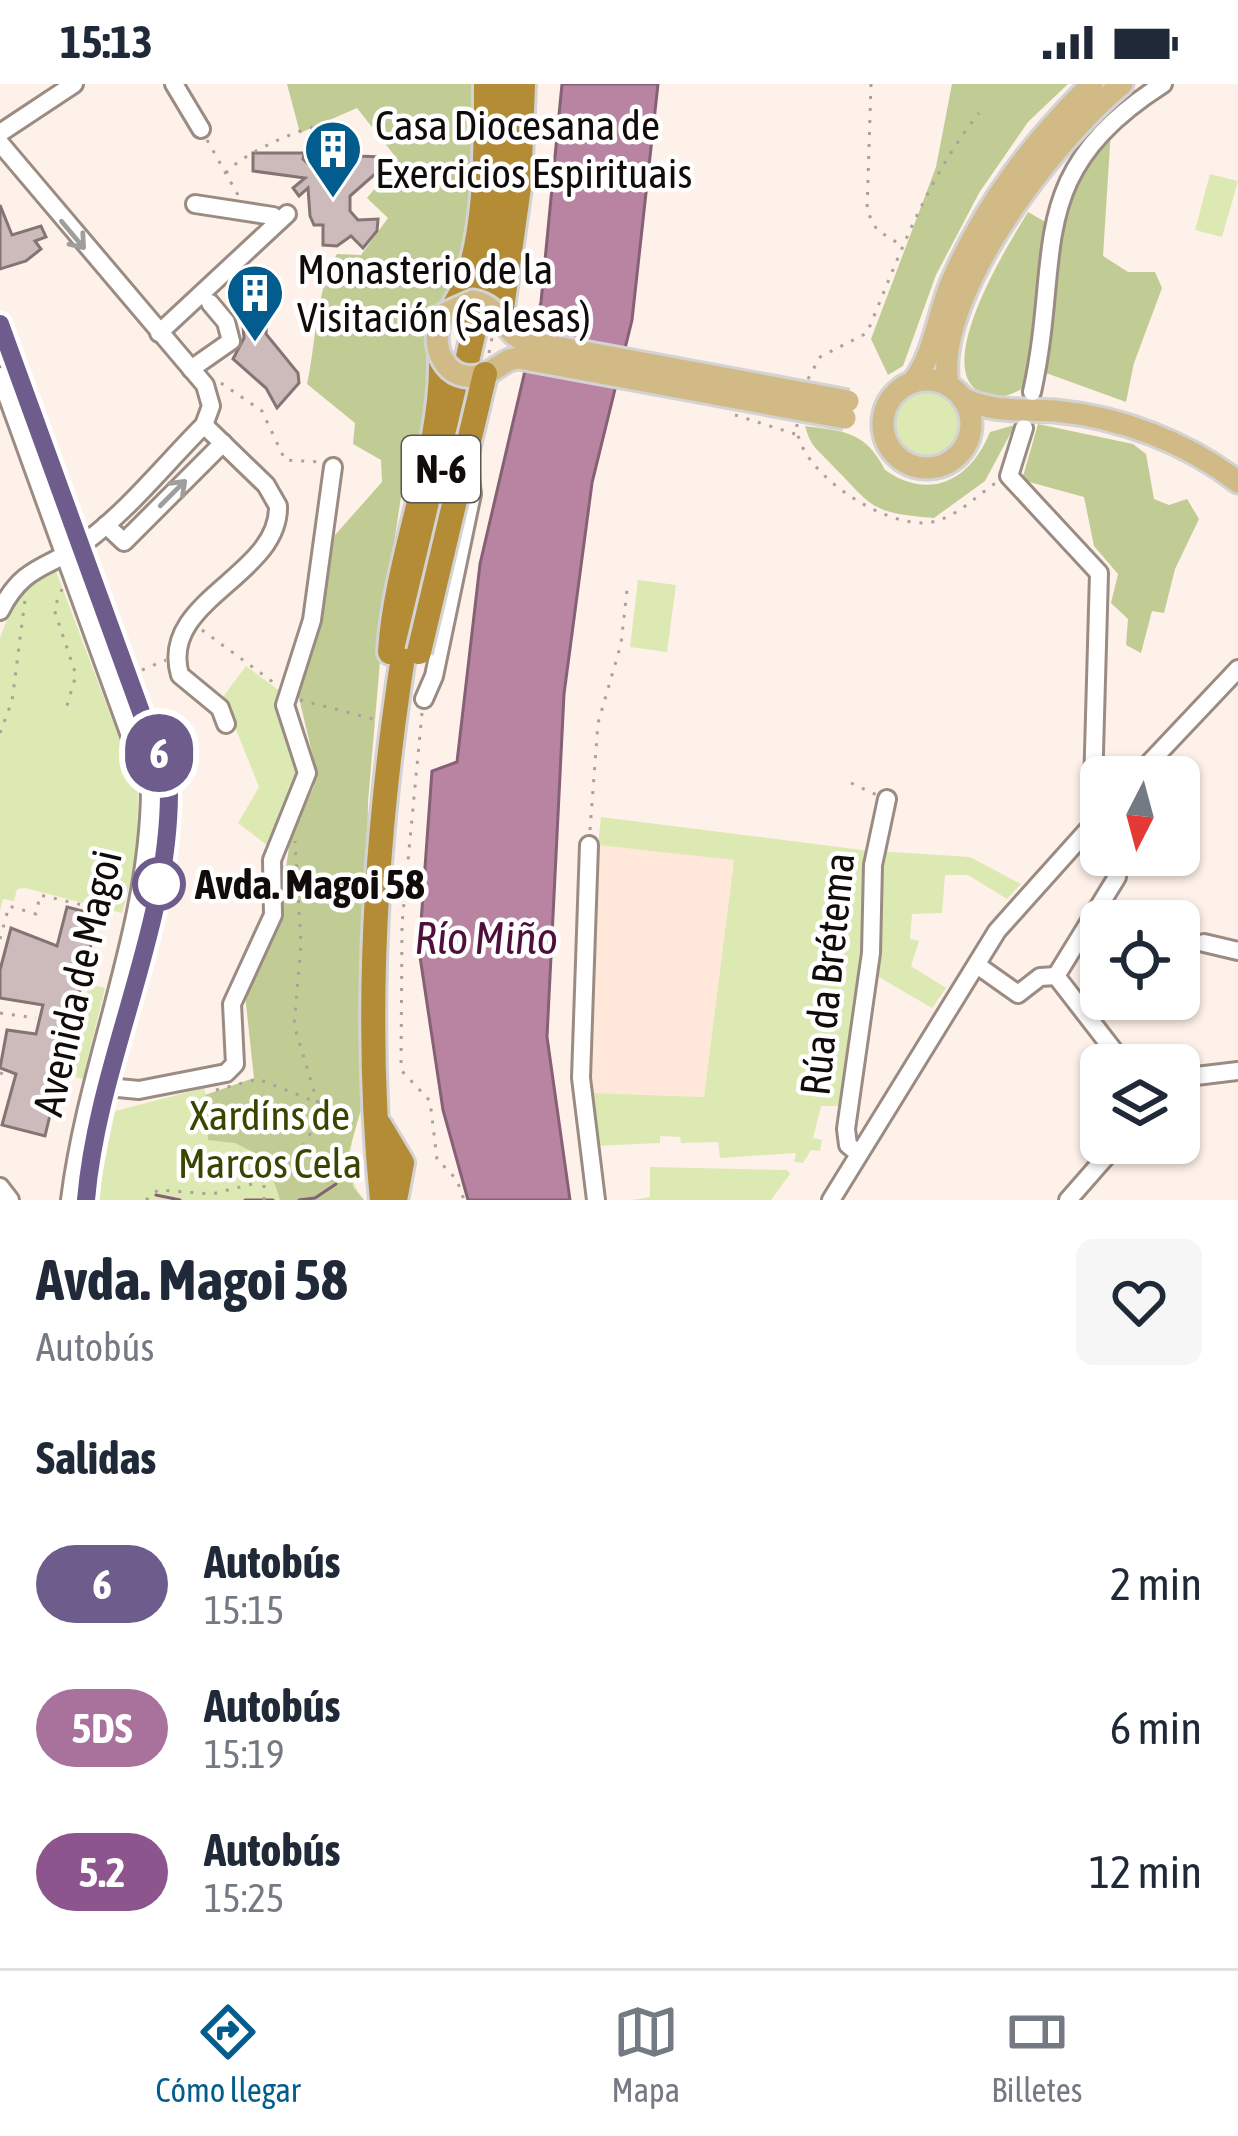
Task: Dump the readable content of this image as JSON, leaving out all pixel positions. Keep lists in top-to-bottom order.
{
  "streets": {
    "highway": ["N-6"],
    "street": ["Rúa da Brétema", "Avenida de Magoi"]
  },
  "water": ["Río Miño"],
  "parks": ["Xardíns de Marcos Cela"],
  "places": {
    "building": ["Casa Diocesana de Exercicios Espirituais", "Monasterio de la Visitación (Salesas)"],
    "other": ["Avda. Magoi 58"]
  },
  "lines": ["bus line 6"],
  "north": "bottom",
  "page": {
    "status": "15:13",
    "on_map": "6",
    "heading": [
      ["Avda. Magoi 58", "Autobús"],
      "Salidas"
    ],
    "list": [
      {
        "mark": "6",
        "name": "Autobús",
        "note": "15:15",
        "value": "2 min"
      },
      {
        "mark": "5DS",
        "name": "Autobús",
        "note": "15:19",
        "value": "6 min"
      },
      {
        "mark": "5.2",
        "name": "Autobús",
        "note": "15:25",
        "value": "12 min"
      }
    ],
    "tabs": ["Cómo llegar", "Mapa", "Billetes"]
  }
}
